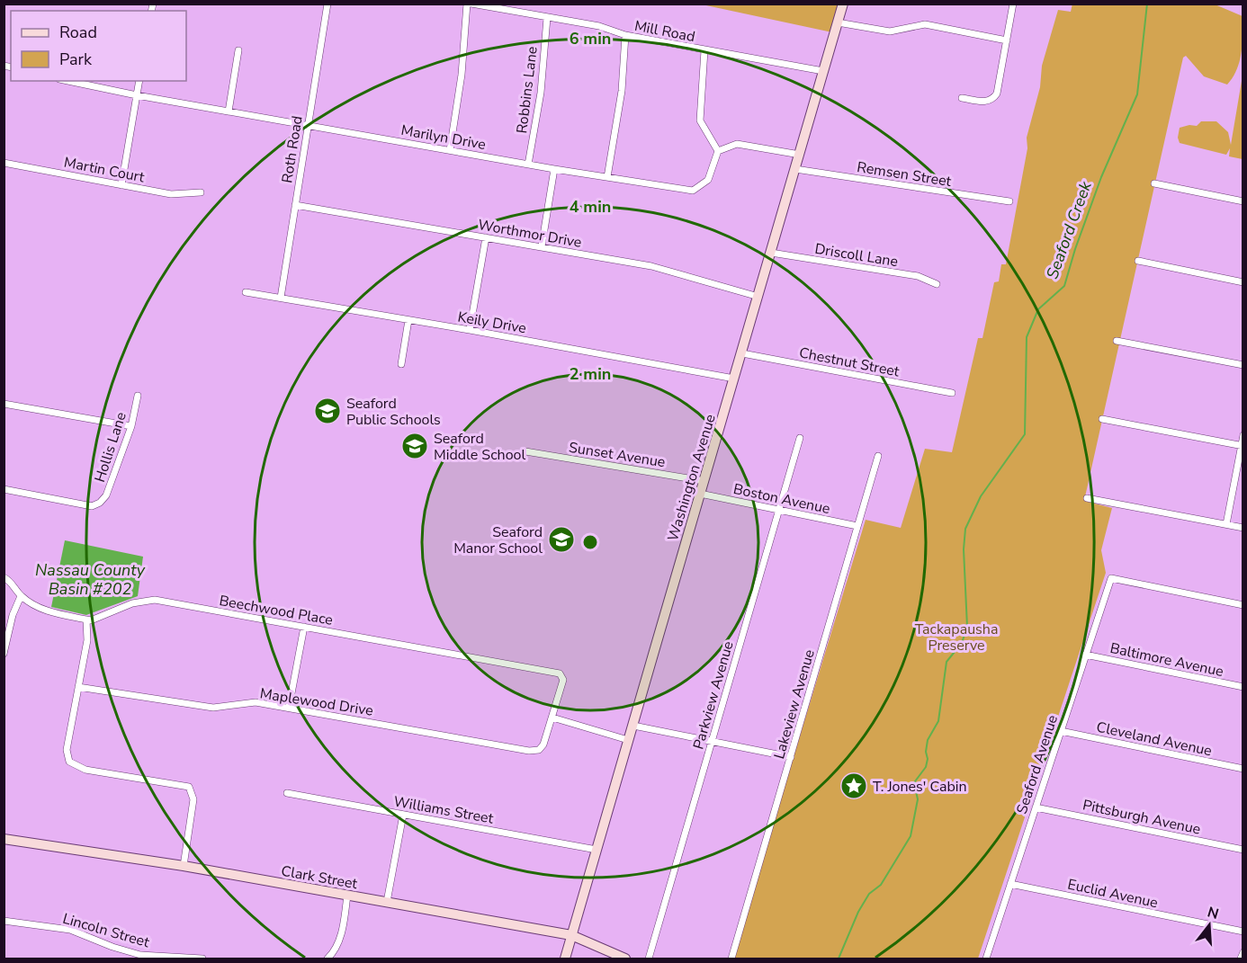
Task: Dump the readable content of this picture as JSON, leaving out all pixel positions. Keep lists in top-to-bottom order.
{
  "streets": {
    "street": [
      "Mill Road",
      "Robbins Lane",
      "Marilyn Drive",
      "Roth Road",
      "Martin Court",
      "Remsen Street",
      "Worthmor Drive",
      "Driscoll Lane",
      "Keily Drive",
      "Chestnut Street",
      "Hollis Lane",
      "Sunset Avenue",
      "Washington Avenue",
      "Boston Avenue",
      "Beechwood Place",
      "Baltimore Avenue",
      "Parkview Avenue",
      "Maplewood Drive",
      "Lakeview Avenue",
      "Cleveland Avenue",
      "Seaford Avenue",
      "Williams Street",
      "Pittsburgh Avenue",
      "Clark Street",
      "Euclid Avenue",
      "Lincoln Street"
    ]
  },
  "crossings": [
    ["Mill Road", "Robbins Lane"],
    ["Mill Road", "Washington Avenue"],
    ["Robbins Lane", "Marilyn Drive"],
    ["Marilyn Drive", "Roth Road"],
    ["Roth Road", "Worthmor Drive"],
    ["Roth Road", "Keily Drive"],
    ["Remsen Street", "Washington Avenue"],
    ["Worthmor Drive", "Washington Avenue"],
    ["Driscoll Lane", "Washington Avenue"],
    ["Keily Drive", "Washington Avenue"],
    ["Chestnut Street", "Washington Avenue"],
    ["Sunset Avenue", "Washington Avenue"],
    ["Washington Avenue", "Boston Avenue"],
    ["Washington Avenue", "Williams Street"],
    ["Washington Avenue", "Clark Street"],
    ["Boston Avenue", "Parkview Avenue"],
    ["Boston Avenue", "Lakeview Avenue"],
    ["Beechwood Place", "Maplewood Drive"],
    ["Baltimore Avenue", "Seaford Avenue"],
    ["Cleveland Avenue", "Seaford Avenue"],
    ["Seaford Avenue", "Pittsburgh Avenue"],
    ["Seaford Avenue", "Euclid Avenue"]
  ],
  "water": ["Seaford Creek", "Nassau County Basin #202"],
  "parks": ["Tackapausha Preserve"],
  "places": {
    "school or university": ["Seaford Public Schools", "Seaford Middle School", "Seaford Manor School"],
    "place": ["T. Jones' Cabin"]
  },
  "legend": ["Road", "Park"],
  "north": "top",
  "rings": ["6 min", "4 min", "2 min"]
}
